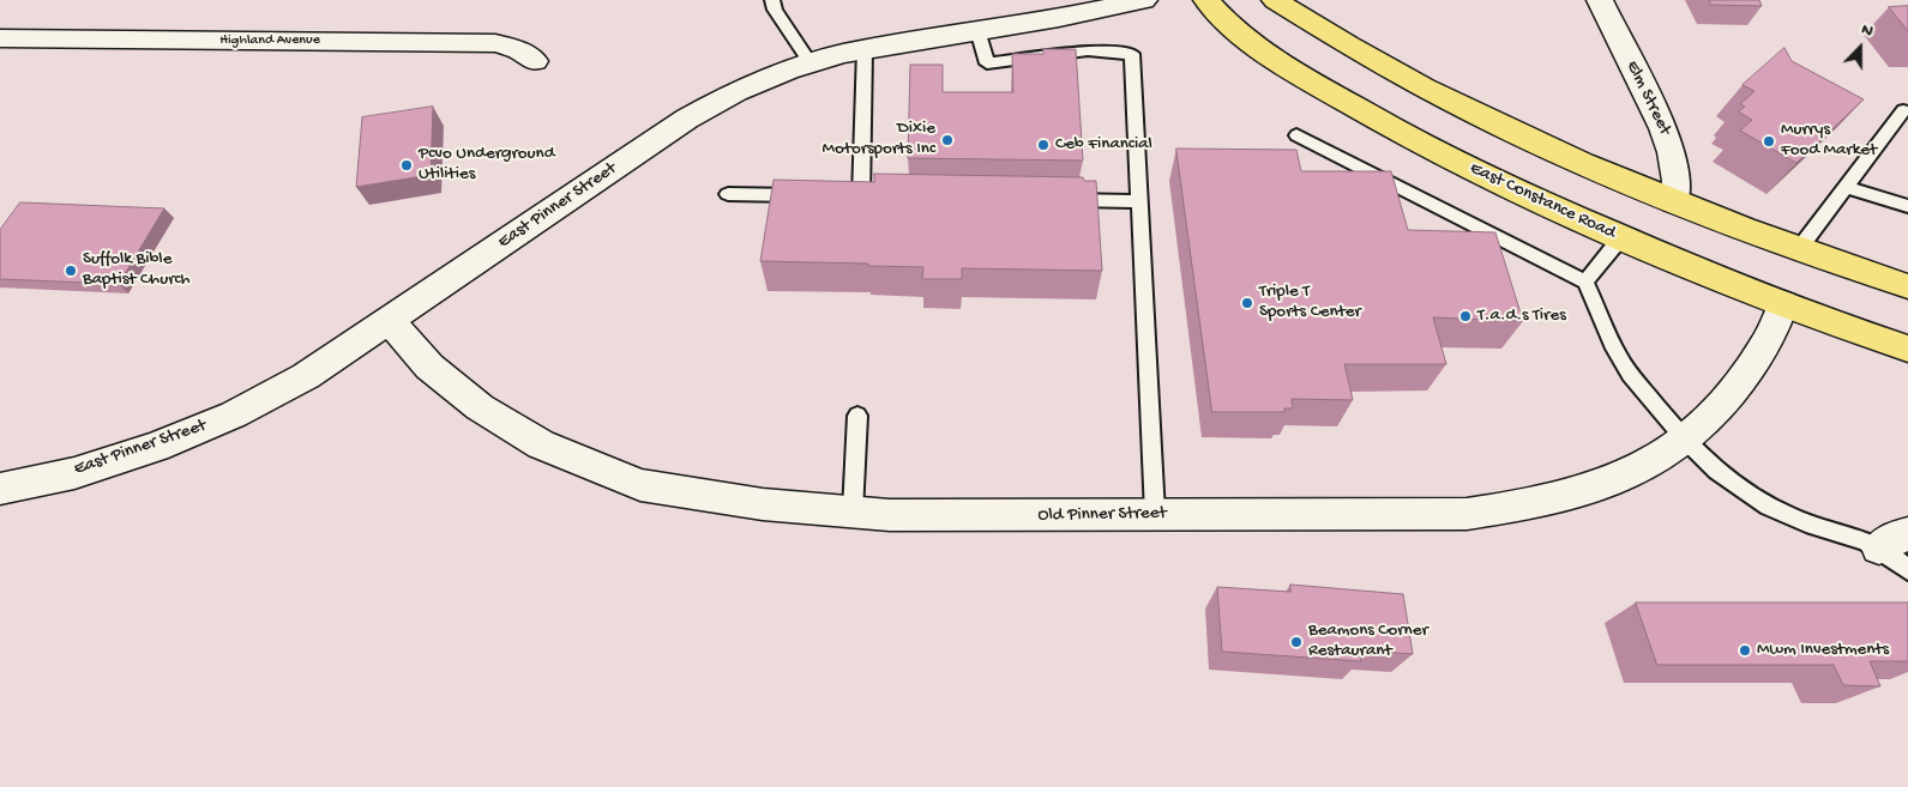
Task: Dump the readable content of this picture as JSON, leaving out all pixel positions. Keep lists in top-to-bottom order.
{
  "streets": {
    "main road": ["East Constance Road"],
    "street": [
      "Highland Avenue",
      "Elm Street",
      "East Pinner Street",
      "Old Pinner Street"
    ]
  },
  "crossings": [
    ["East Constance Road", "Old Pinner Street"],
    ["East Pinner Street", "Old Pinner Street"]
  ],
  "places": [
    "Dixie Motorsports Inc",
    "Murrys Food Market",
    "Ceb Financial",
    "Pcvo Underground Utilities",
    "Suffolk Bible Baptist Church",
    "Triple T Sports Center",
    "T.a.d.s Tires",
    "Beamons Corner Restaurant",
    "Mwm Investments"
  ],
  "north": "top"
}
